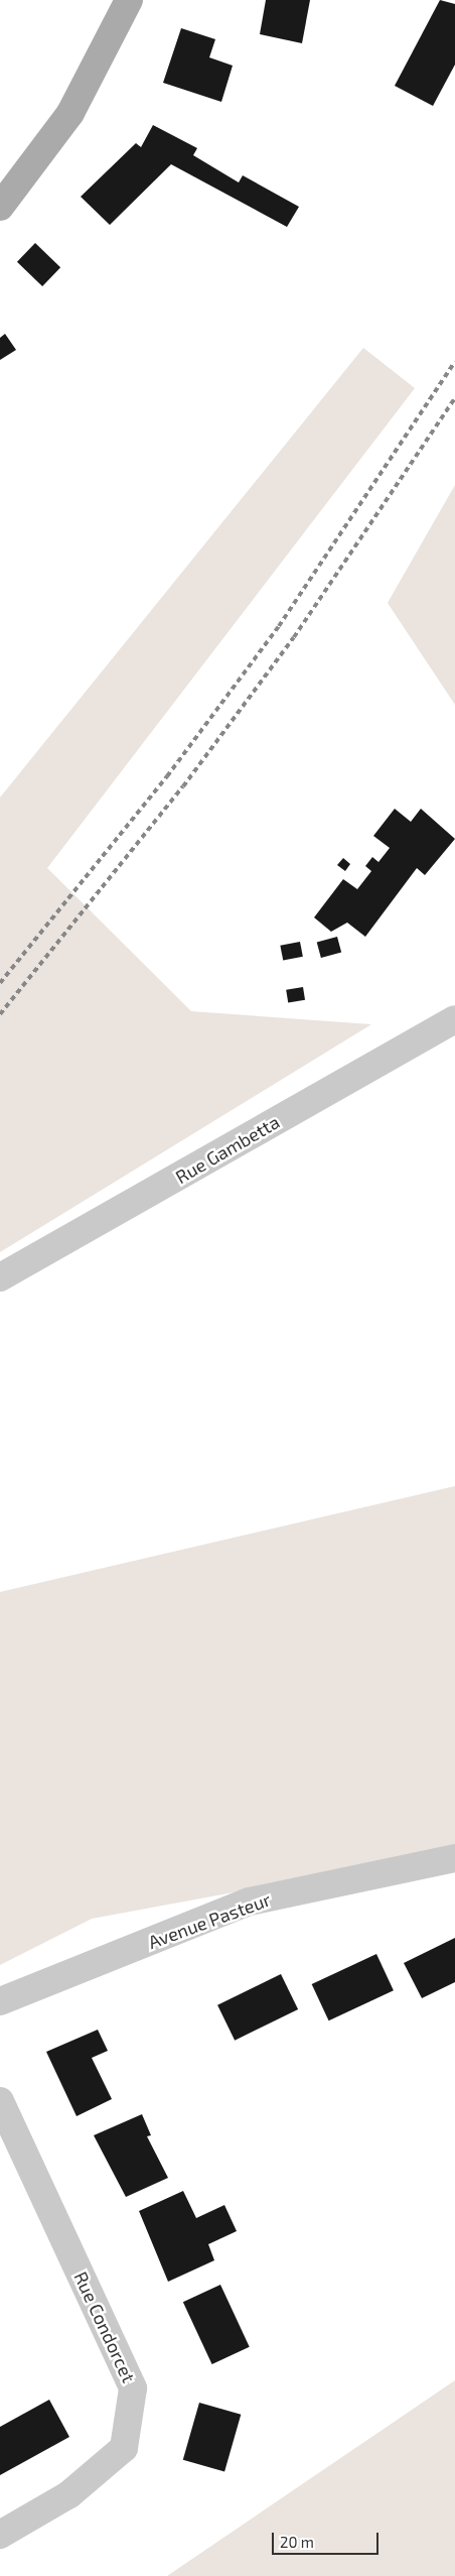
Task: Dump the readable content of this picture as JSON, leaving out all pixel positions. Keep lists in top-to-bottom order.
{
  "streets": {
    "street": ["Rue Gambetta", "Avenue Pasteur", "Rue Condorcet"]
  },
  "scale_bar": "20 m"
}
